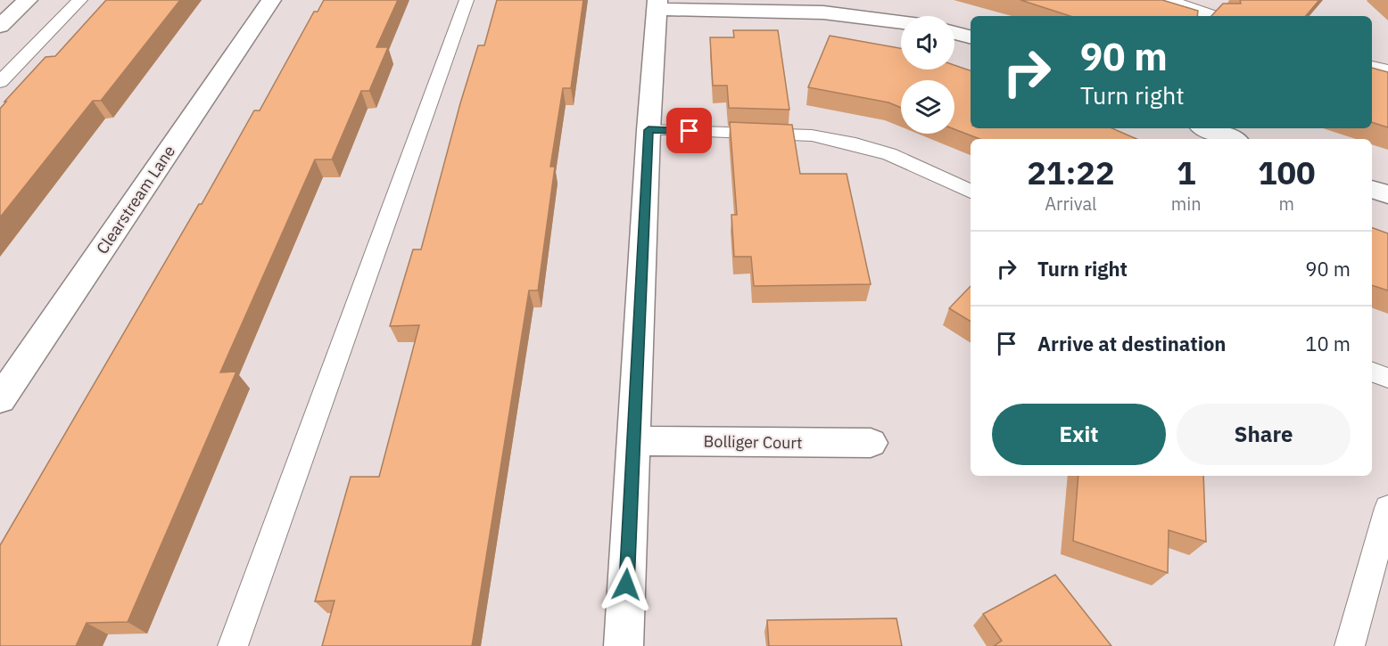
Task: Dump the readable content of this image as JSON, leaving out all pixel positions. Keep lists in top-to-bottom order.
{
  "streets": {
    "street": ["Clearstream Lane", "Bolliger Court"]
  },
  "page": {
    "turn": ["90 m", "Turn right"],
    "eta": [
      "21:22",
      "Arrival",
      "1",
      "min",
      "100",
      "m"
    ],
    "list": [
      {
        "name": "Turn right",
        "value": "90 m"
      },
      {
        "name": "Arrive at destination",
        "value": "10 m"
      }
    ],
    "buttons": ["Exit", "Share"]
  }
}
